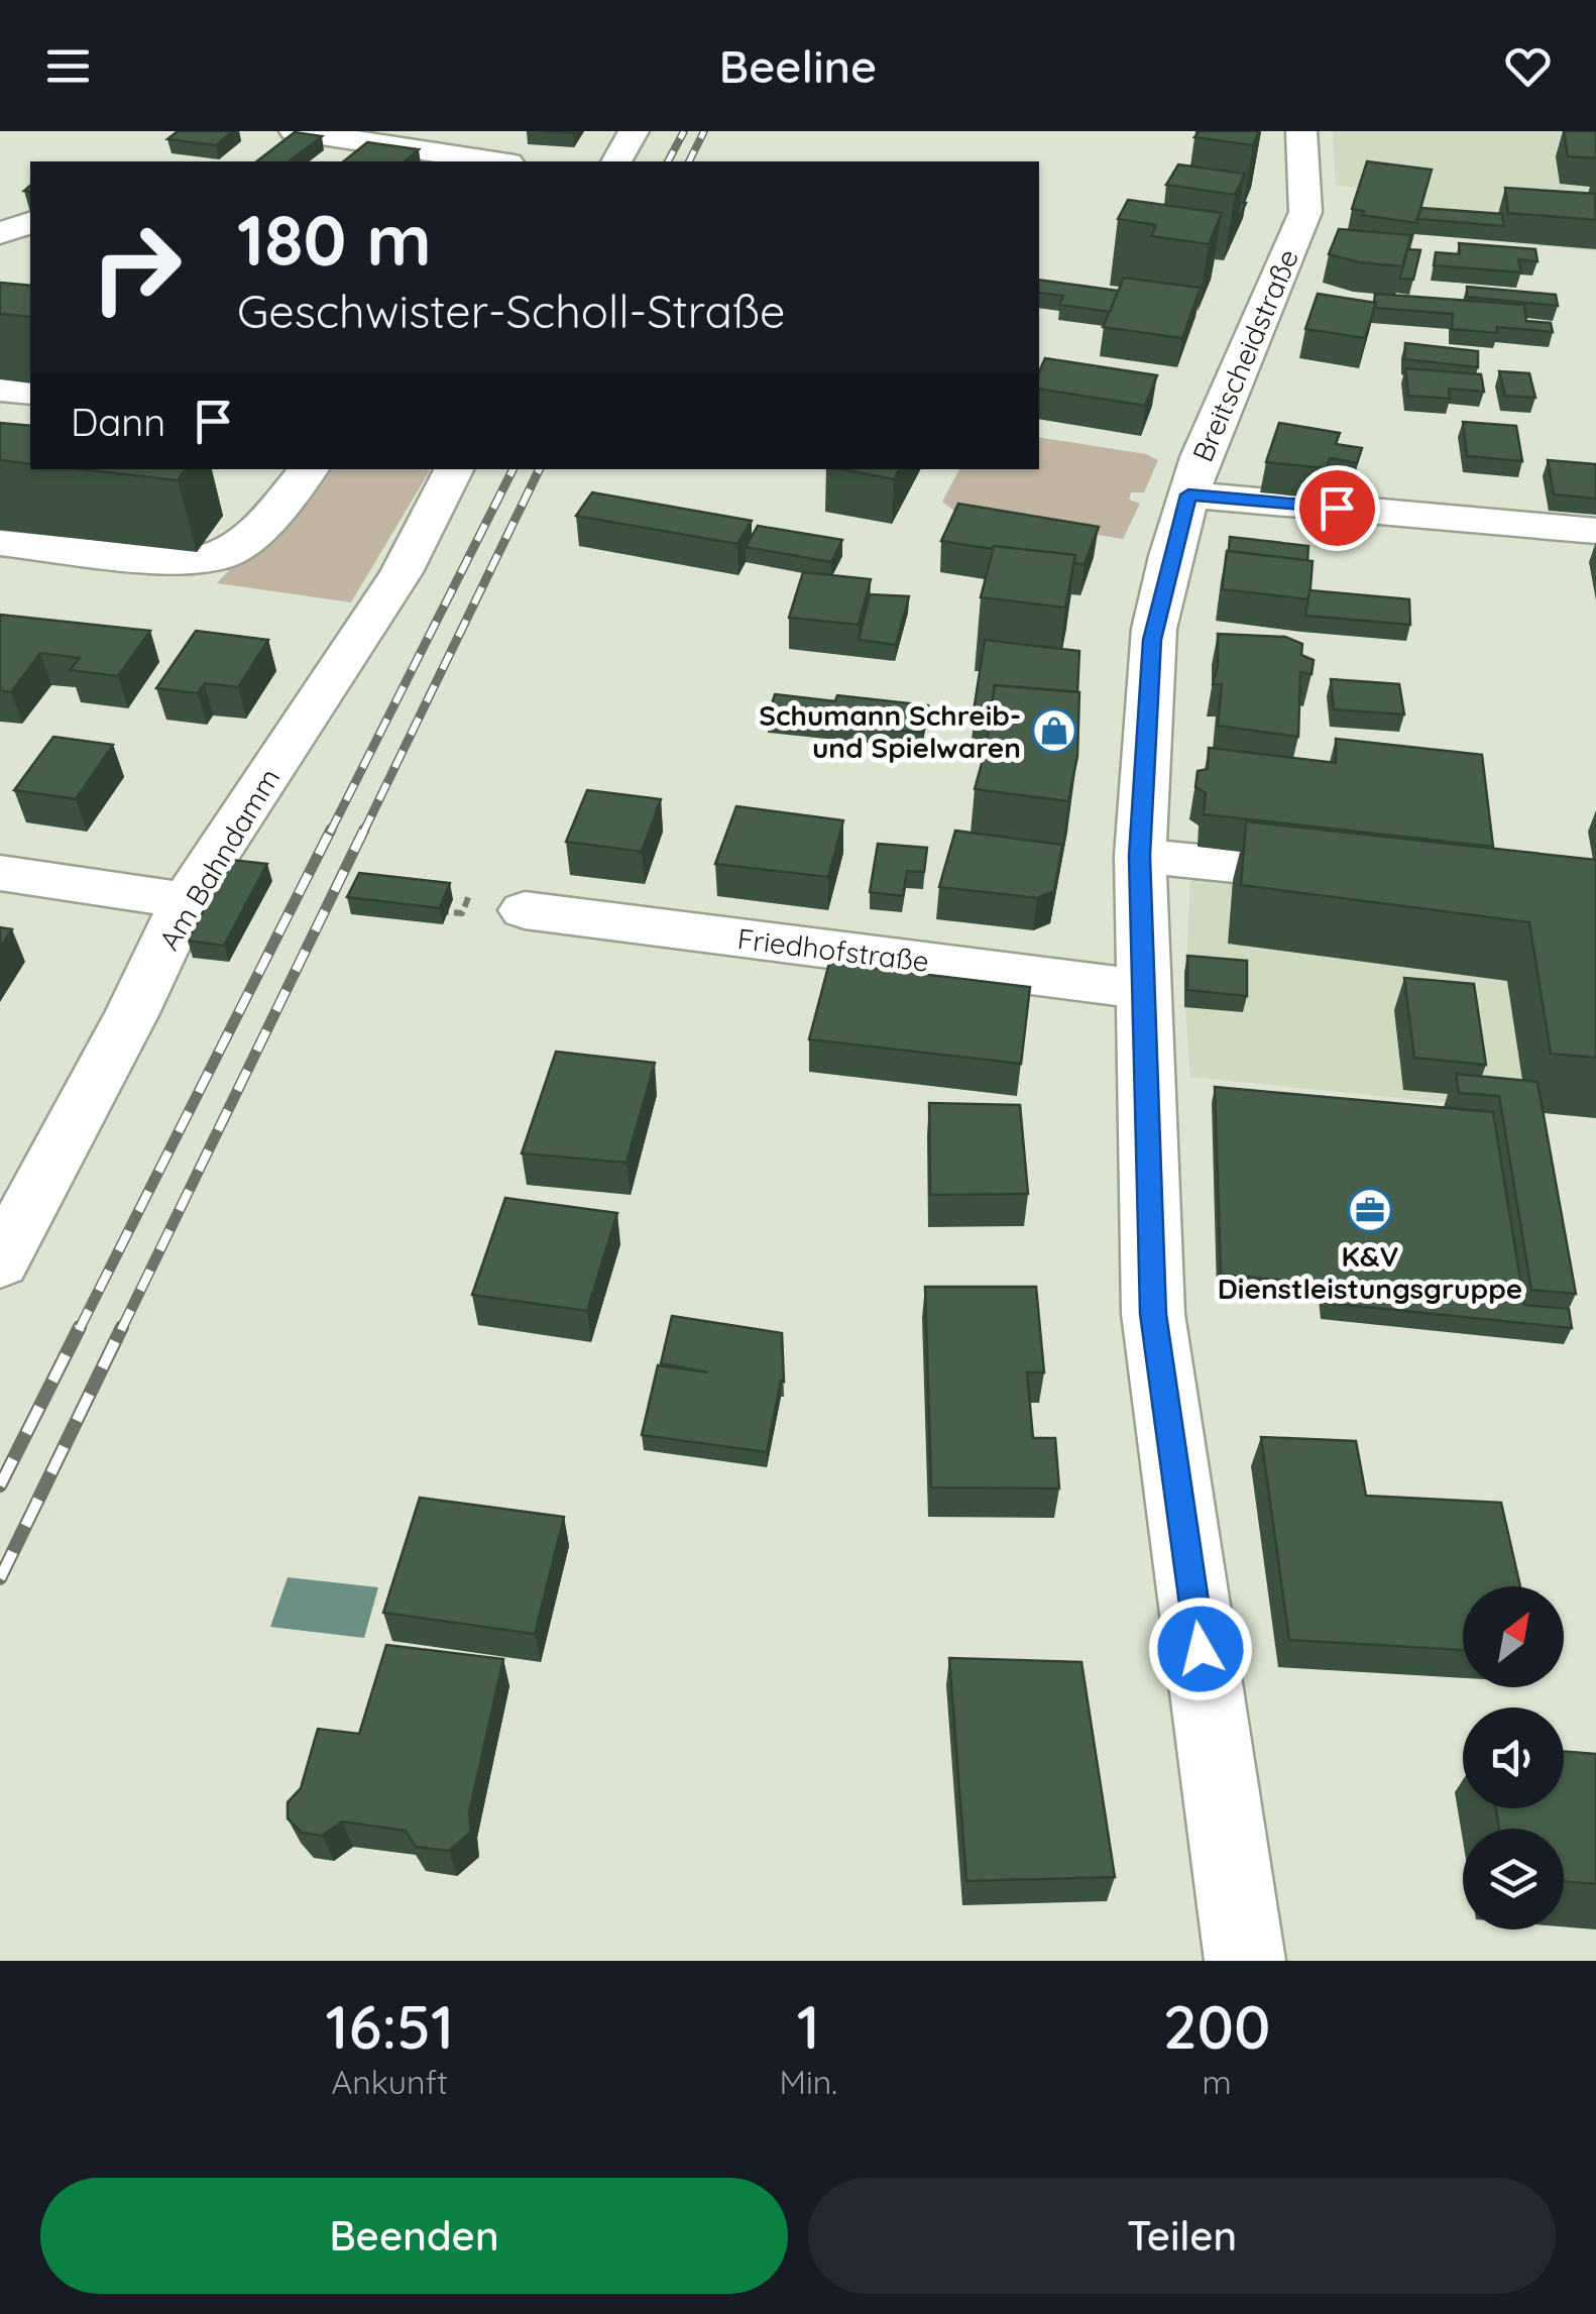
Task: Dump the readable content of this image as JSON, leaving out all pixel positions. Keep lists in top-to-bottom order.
{
  "streets": {
    "street": ["Breitscheidstraße", "Am Bahndamm", "Friedhofstraße"]
  },
  "crossings": [
    ["Breitscheidstraße", "Friedhofstraße"]
  ],
  "places": {
    "shop": ["Schumann Schreib- und Spielwaren"],
    "office": ["K&V Dienstleistungsgruppe"]
  },
  "north": "top right",
  "page": {
    "header": "Beeline",
    "turn": ["180 m", "Geschwister-Scholl-Straße"],
    "then": "Dann",
    "eta": [
      "16:51",
      "Ankunft",
      "1",
      "Min.",
      "200",
      "m"
    ],
    "buttons": ["Beenden", "Teilen"]
  }
}
